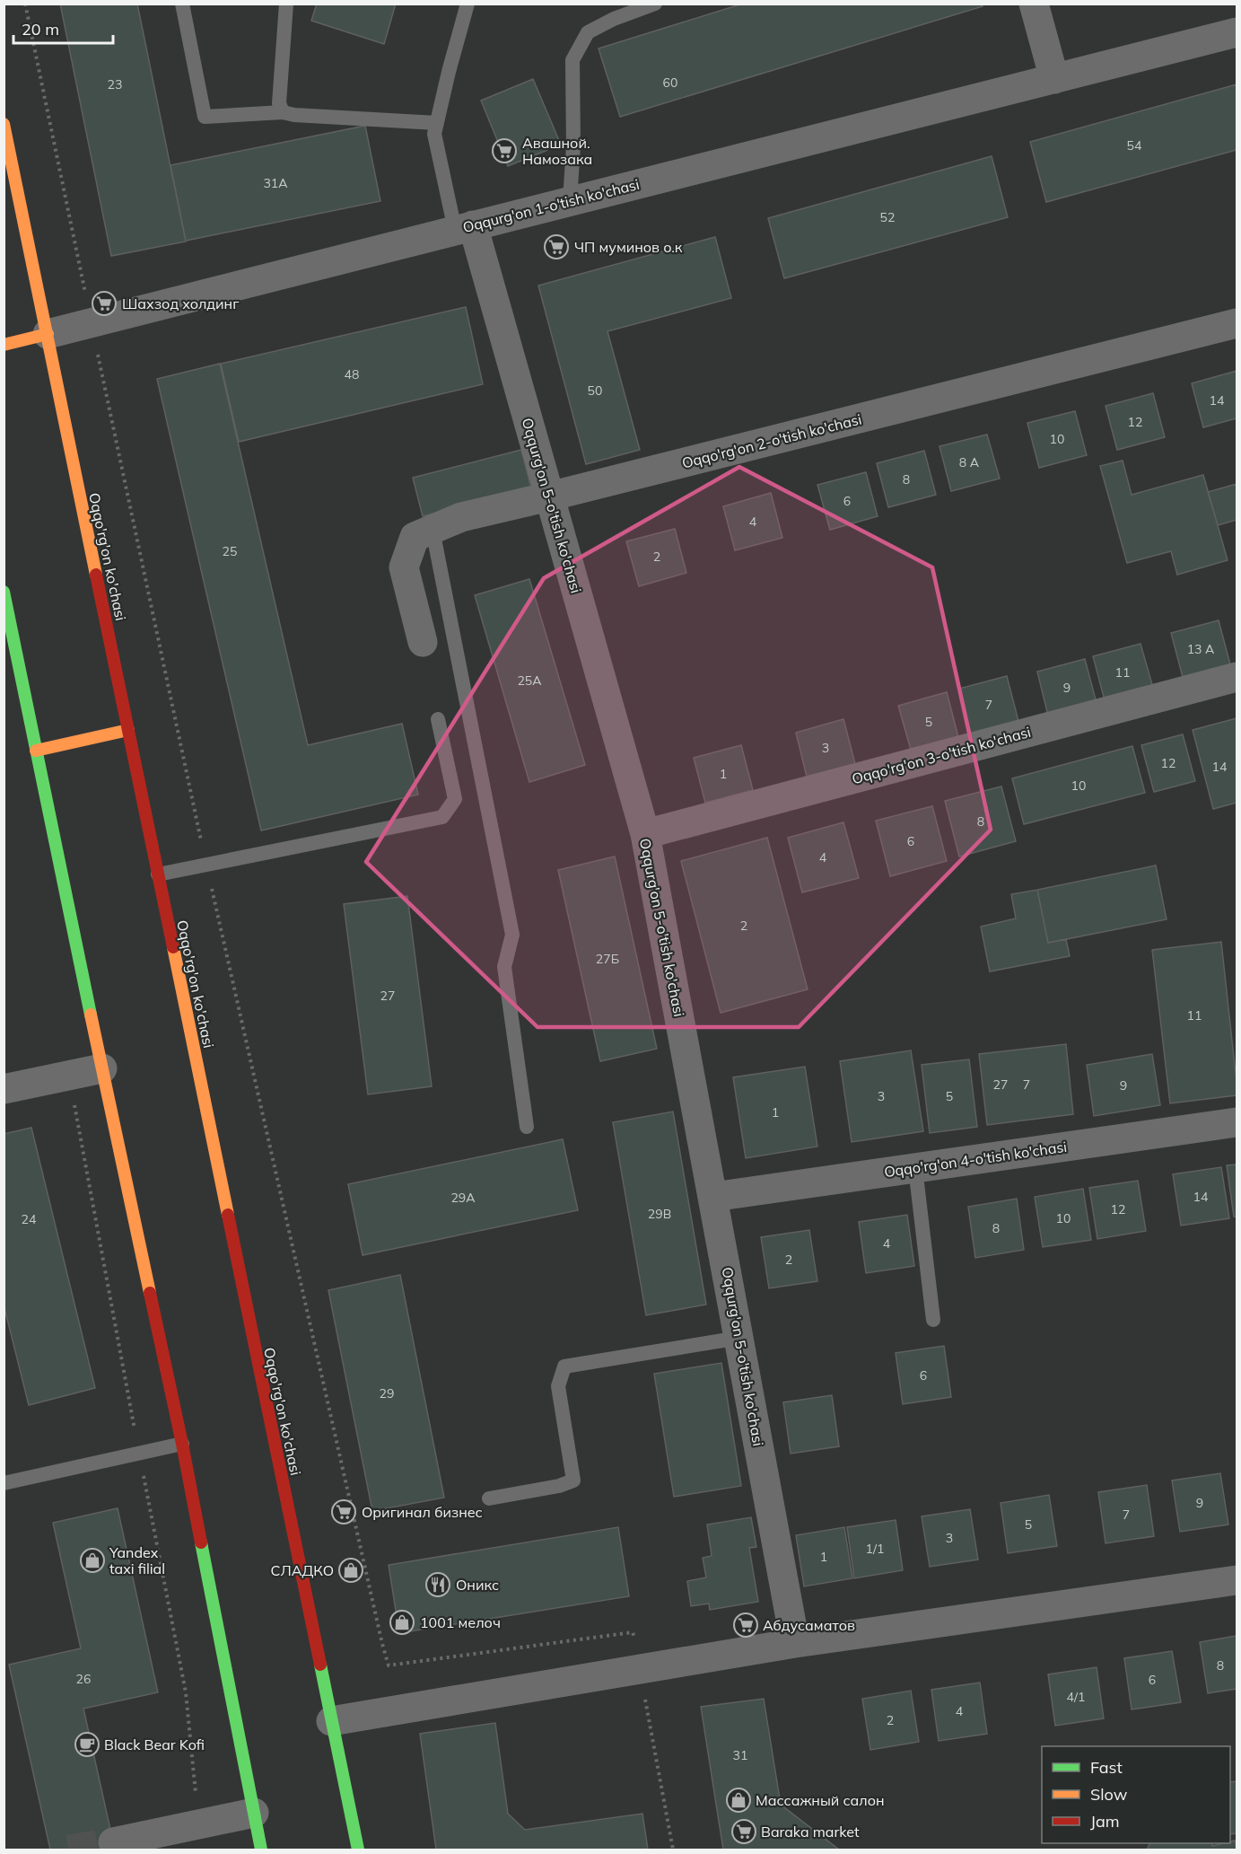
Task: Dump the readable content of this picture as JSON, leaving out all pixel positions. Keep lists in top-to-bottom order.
{
  "streets": {
    "main road": ["Oqqo'rg'on ko'chasi"],
    "street": [
      "Oqqurg'on 1-o'tish ko'chasi",
      "Oqqo'rg'on 2-o'tish ko'chasi",
      "Oqqurg'on 5-o'tish ko'chasi",
      "Oqqo'rg'on 3-o'tish ko'chasi",
      "Oqqo'rg'on 4-o'tish ko'chasi"
    ]
  },
  "crossings": [
    ["Oqqurg'on 1-o'tish ko'chasi", "Oqqurg'on 5-o'tish ko'chasi"],
    ["Oqqurg'on 1-o'tish ko'chasi", "Oqqo'rg'on ko'chasi"],
    ["Oqqo'rg'on 2-o'tish ko'chasi", "Oqqurg'on 5-o'tish ko'chasi"],
    ["Oqqurg'on 5-o'tish ko'chasi", "Oqqo'rg'on 3-o'tish ko'chasi"],
    ["Oqqurg'on 5-o'tish ko'chasi", "Oqqo'rg'on 4-o'tish ko'chasi"]
  ],
  "places": {
    "supermarket": [
      "Авашной. Намозака",
      "ЧП муминов о.к",
      "Шахзод холдинг",
      "Оригинал бизнес",
      "Абдусаматов",
      "Baraka market"
    ],
    "shop": [
      "Yandex taxi filial",
      "СЛАДКО",
      "1001 мелоч",
      "Массажный салон"
    ],
    "restaurant": ["Оникс"],
    "cafe": ["Black Bear Kofi"]
  },
  "house_numbers": [
    "60",
    "23",
    "54",
    "31A",
    "52",
    "48",
    "50",
    "14",
    "12",
    "10",
    "8 А",
    "8",
    "6",
    "4",
    "25",
    "2",
    "13 А",
    "11",
    "25А",
    "9",
    "7",
    "5",
    "3",
    "12",
    "14",
    "1",
    "10",
    "8",
    "6",
    "4",
    "2",
    "27Б",
    "27",
    "11",
    "27",
    "7",
    "9",
    "3",
    "5",
    "1",
    "14",
    "29А",
    "12",
    "29В",
    "10",
    "24",
    "8",
    "4",
    "2",
    "6",
    "29",
    "9",
    "7",
    "5",
    "3",
    "1/1",
    "1",
    "8",
    "26",
    "6",
    "4/1",
    "4",
    "2",
    "31"
  ],
  "legend": ["Fast", "Slow", "Jam"],
  "scale_bar": "20 m"
}
